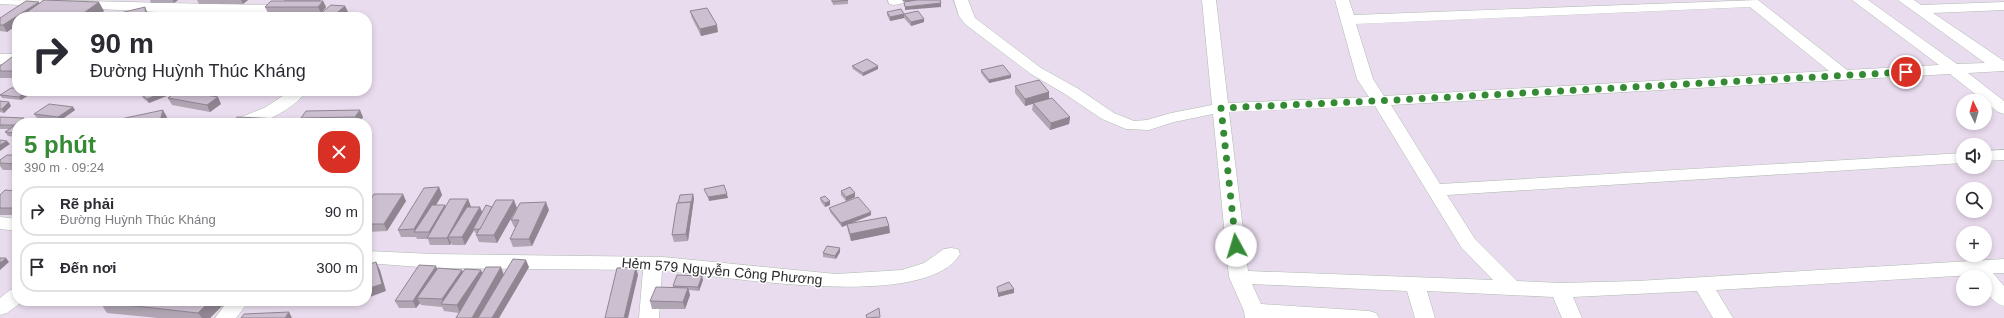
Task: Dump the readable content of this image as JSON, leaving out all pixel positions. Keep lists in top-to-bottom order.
{
  "streets": {
    "street": ["Hẻm 579 Nguyễn Công Phương"]
  },
  "north": "top",
  "page": {
    "turn": ["90 m", "Đường Huỳnh Thúc Kháng"],
    "map_buttons": ["+", "−"],
    "heading": ["5 phút", "390 m · 09:24"],
    "list": [
      {
        "name": "Rẽ phải",
        "note": "Đường Huỳnh Thúc Kháng",
        "value": "90 m"
      },
      {
        "name": "Đến nơi",
        "value": "300 m"
      }
    ]
  }
}
